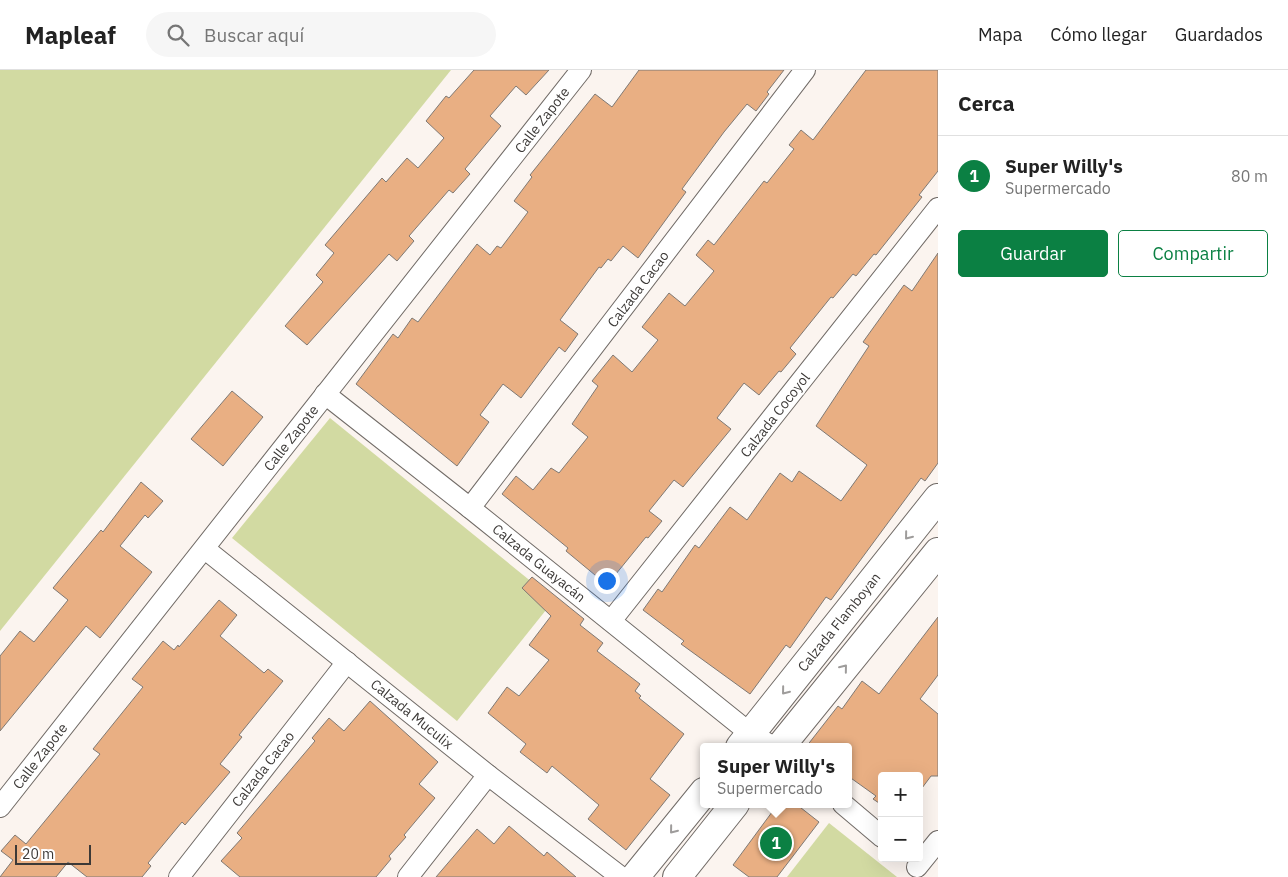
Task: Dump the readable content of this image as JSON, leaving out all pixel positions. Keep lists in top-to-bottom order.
{
  "streets": {
    "main road": ["Calzada Flamboyan"],
    "street": [
      "Calle Zapote",
      "Calzada Cacao",
      "Calzada Cocoyol",
      "Calzada Guayacán",
      "Calzada Muculix"
    ]
  },
  "crossings": [
    ["Calle Zapote", "Calzada Guayacán"],
    ["Calle Zapote", "Calzada Muculix"],
    ["Calzada Cacao", "Calzada Guayacán"],
    ["Calzada Cacao", "Calzada Muculix"],
    ["Calzada Cocoyol", "Calzada Guayacán"],
    ["Calzada Guayacán", "Calzada Flamboyan"]
  ],
  "scale_bar": "20 m",
  "page": {
    "header": "Mapleaf",
    "search": "Buscar aquí",
    "nav": ["Mapa", "Cómo llegar", "Guardados"],
    "heading": "Cerca",
    "list": [
      {
        "mark": "1",
        "name": "Super Willy's",
        "note": "Supermercado",
        "value": "80 m"
      }
    ],
    "buttons": ["Guardar", "Compartir"],
    "popup": ["Super Willy's", "Supermercado"],
    "map_buttons": ["+", "−"],
    "pins": "1",
    "scale": "20 m"
  }
}
